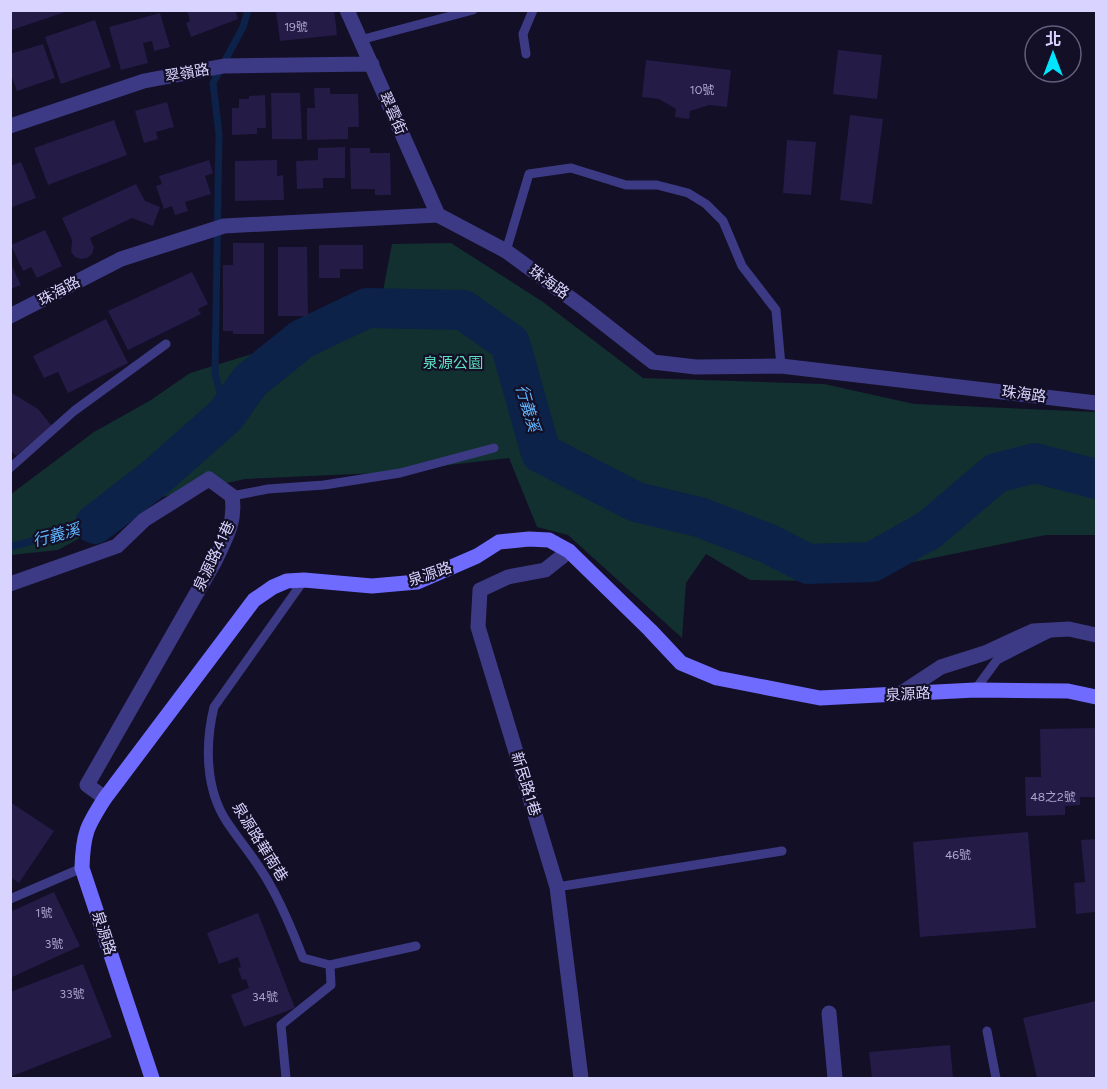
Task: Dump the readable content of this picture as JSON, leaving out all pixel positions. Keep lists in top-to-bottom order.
{
  "streets": {
    "street": [
      "翠嶺路",
      "翠雲街",
      "珠海路",
      "泉源路41巷",
      "泉源路",
      "新民路1巷"
    ],
    "lane": ["泉源路華南巷"]
  },
  "crossings": [
    ["翠嶺路", "翠雲街"],
    ["翠雲街", "珠海路"],
    ["泉源路41巷", "泉源路"],
    ["泉源路", "新民路1巷"],
    ["泉源路", "泉源路華南巷"]
  ],
  "water": ["行義溪"],
  "parks": ["泉源公園"],
  "house_numbers": [
    "19號",
    "10號",
    "48之2號",
    "46號",
    "1號",
    "3號",
    "33號",
    "34號"
  ],
  "north": "top"
}
